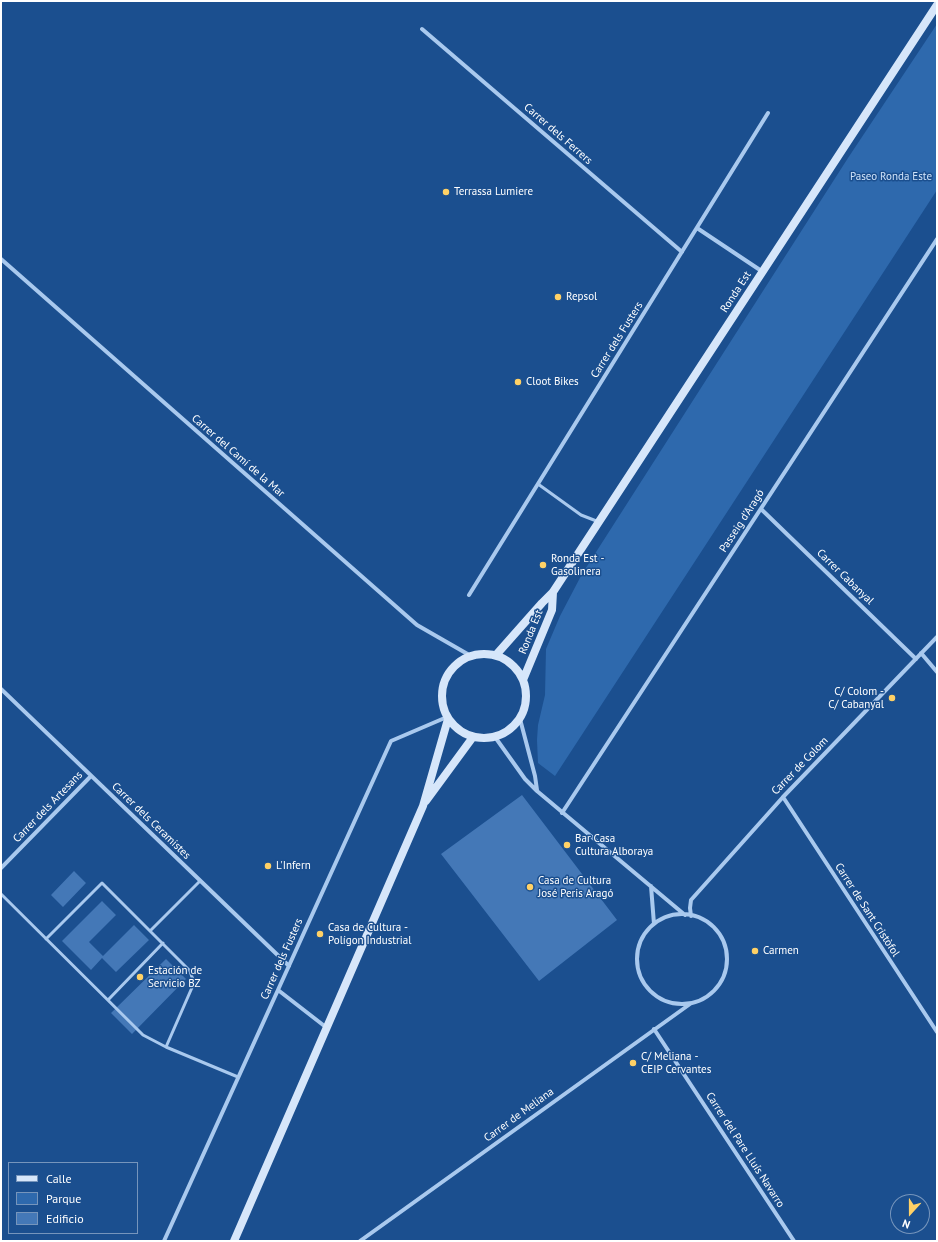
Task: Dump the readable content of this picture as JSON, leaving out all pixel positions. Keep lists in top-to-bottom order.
{
  "streets": {
    "main road": ["Ronda Est"],
    "street": [
      "Carrer dels Ferrers",
      "Carrer dels Fusters",
      "Carrer del Camí de la Mar",
      "Passeig d'Aragó",
      "Carrer Cabanyal",
      "Carrer de Colom",
      "Carrer dels Artesans",
      "Carrer dels Ceramistes",
      "Carrer de Sant Cristòfol",
      "Carrer de Meliana",
      "Carrer del Pare Lluís Navarro"
    ]
  },
  "crossings": [
    ["Carrer dels Ferrers", "Carrer dels Fusters"],
    ["Ronda Est", "Carrer dels Fusters"],
    ["Ronda Est", "Carrer del Camí de la Mar"],
    ["Carrer dels Fusters", "Carrer del Camí de la Mar"],
    ["Carrer dels Fusters", "Carrer dels Ceramistes"],
    ["Passeig d'Aragó", "Carrer Cabanyal"],
    ["Carrer Cabanyal", "Carrer de Colom"],
    ["Carrer de Colom", "Carrer de Sant Cristòfol"],
    ["Carrer de Colom", "Carrer de Meliana"],
    ["Carrer dels Artesans", "Carrer dels Ceramistes"],
    ["Carrer de Meliana", "Carrer del Pare Lluís Navarro"]
  ],
  "parks": ["Paseo Ronda Este"],
  "places": [
    "Terrassa Lumiere",
    "Repsol",
    "Cloot Bikes",
    "Ronda Est - Gasolinera",
    "C/ Colom - C/ Cabanyal",
    "Bar Casa Cultura Alboraya",
    "L'Infern",
    "Casa de Cultura José Peris Aragó",
    "Casa de Cultura - Polígon Industrial",
    "Carmen",
    "Estación de Servicio BZ",
    "C/ Meliana - CEIP Cervantes"
  ],
  "legend": ["Calle", "Parque", "Edificio"],
  "north": "bottom"
}
